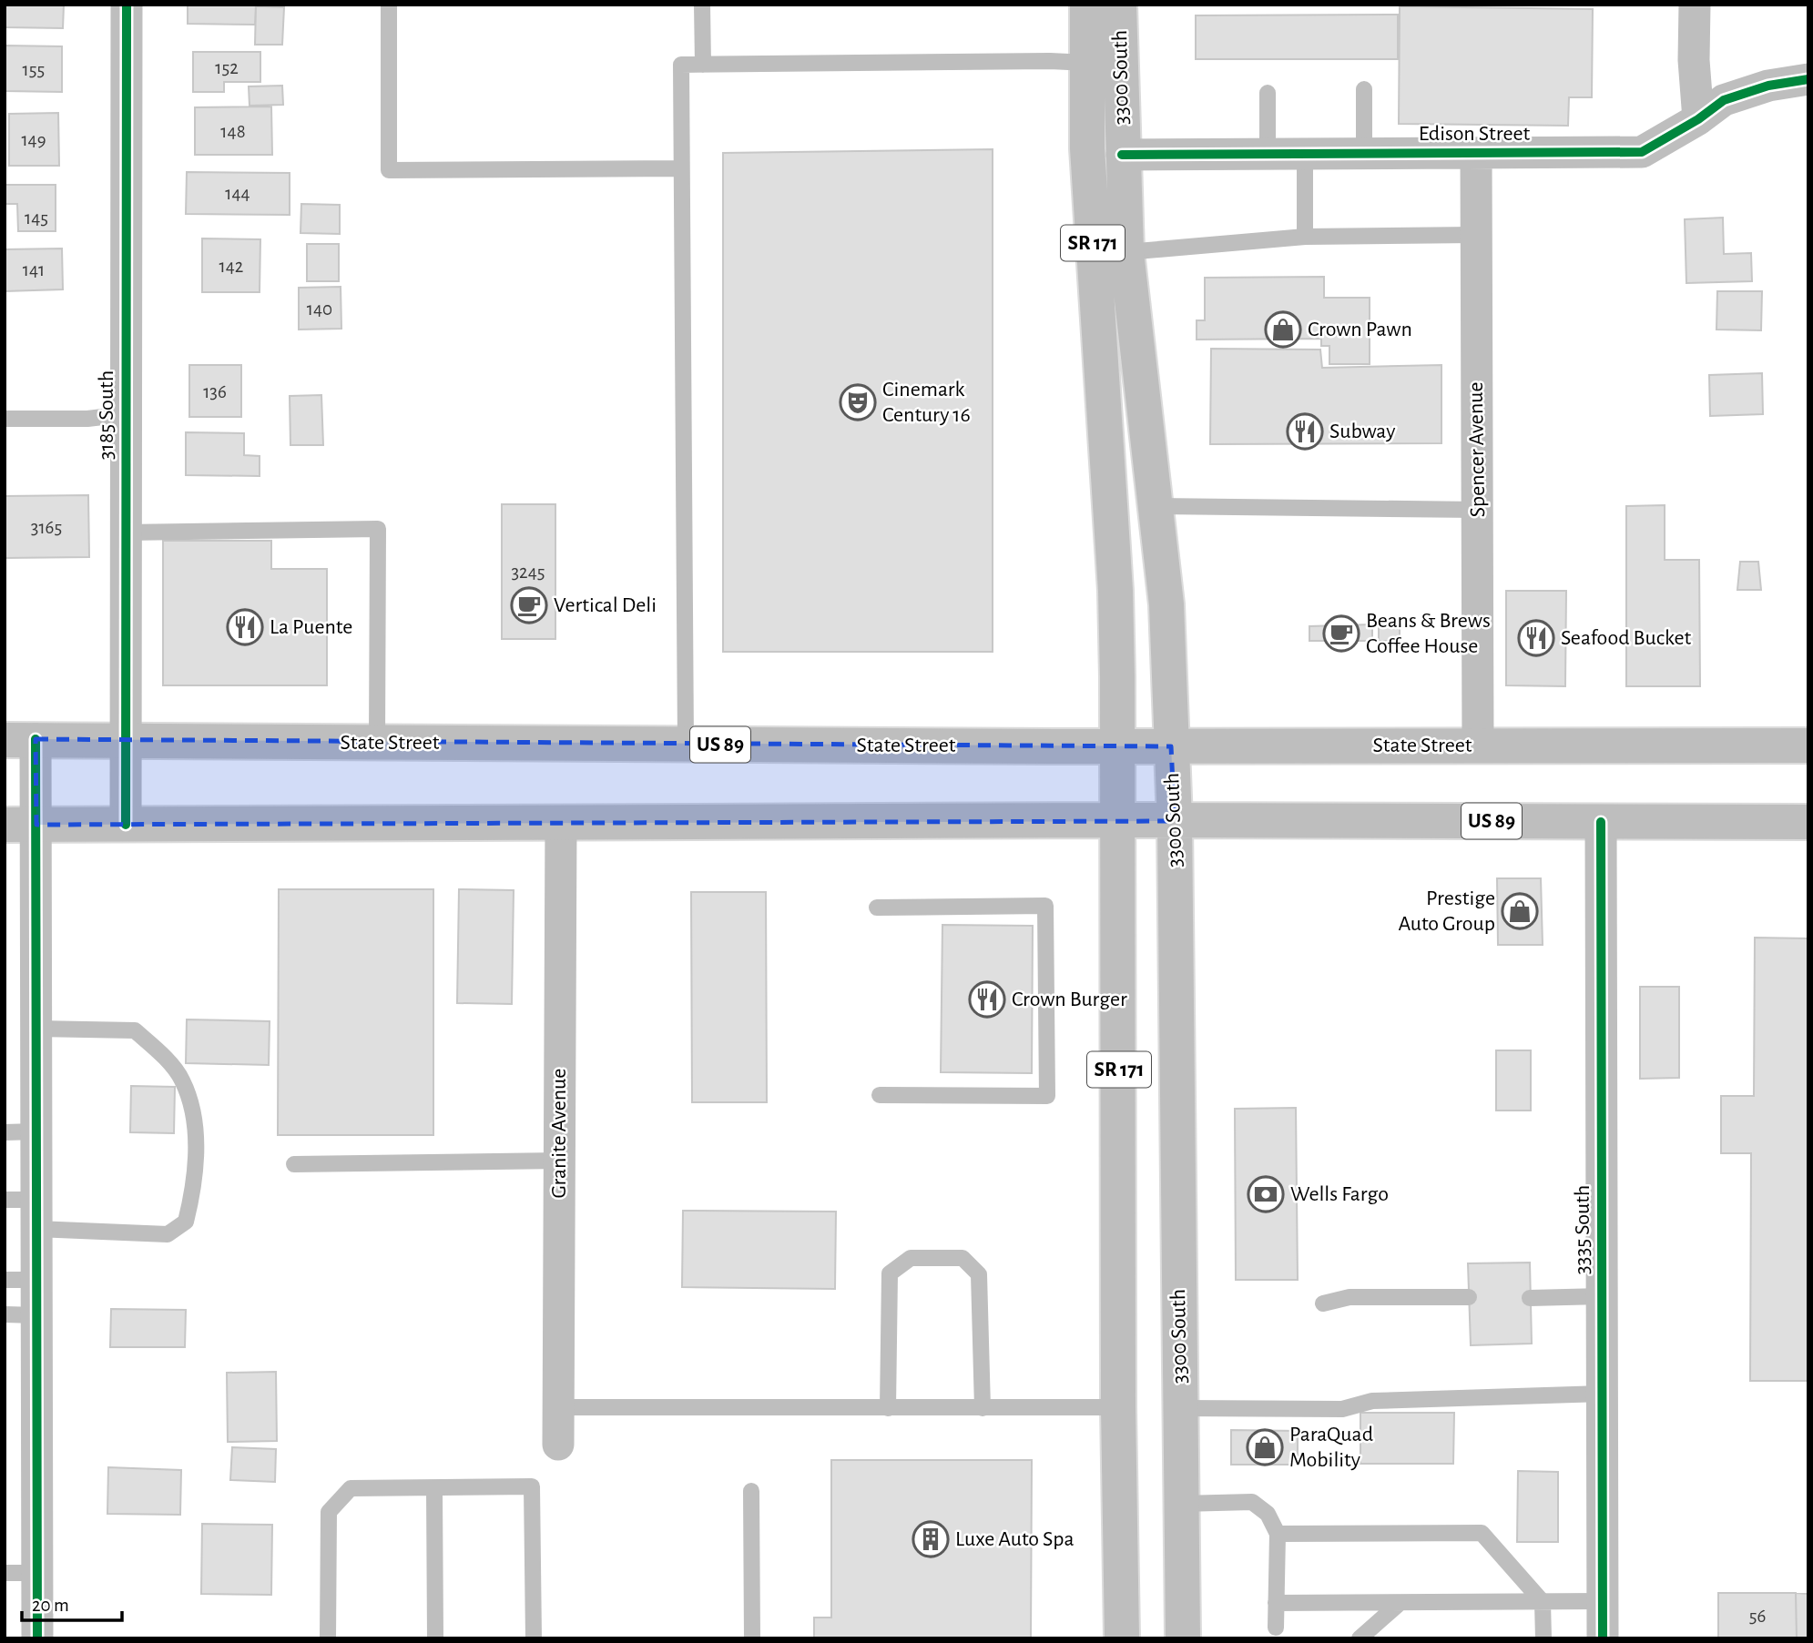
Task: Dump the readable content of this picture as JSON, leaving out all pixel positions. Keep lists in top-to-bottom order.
{
  "streets": {
    "main road": [
      "3300 South",
      "SR 171",
      "State Street",
      "US 89"
    ],
    "street": [
      "Edison Street",
      "3185 South",
      "Spencer Avenue",
      "Granite Avenue",
      "3335 South"
    ]
  },
  "crossings": [
    ["3300 South", "Edison Street"],
    ["3300 South", "State Street"],
    ["3300 South", "US 89"],
    ["Edison Street", "Spencer Avenue"],
    ["3185 South", "State Street"],
    ["3185 South", "US 89"],
    ["Spencer Avenue", "State Street"],
    ["US 89", "Granite Avenue"],
    ["US 89", "3335 South"]
  ],
  "places": {
    "shop": ["Crown Pawn", "Prestige Auto Group", "ParaQuad Mobility"],
    "theatre": ["Cinemark Century 16"],
    "restaurant": [
      "Subway",
      "La Puente",
      "Seafood Bucket",
      "Crown Burger"
    ],
    "cafe": ["Vertical Deli", "Beans & Brews Coffee House"],
    "bank": ["Wells Fargo"],
    "building": ["Luxe Auto Spa"]
  },
  "house_numbers": [
    "152",
    "155",
    "148",
    "149",
    "144",
    "145",
    "142",
    "141",
    "140",
    "136",
    "3165",
    "3245",
    "56"
  ],
  "scale_bar": "20 m"
}
